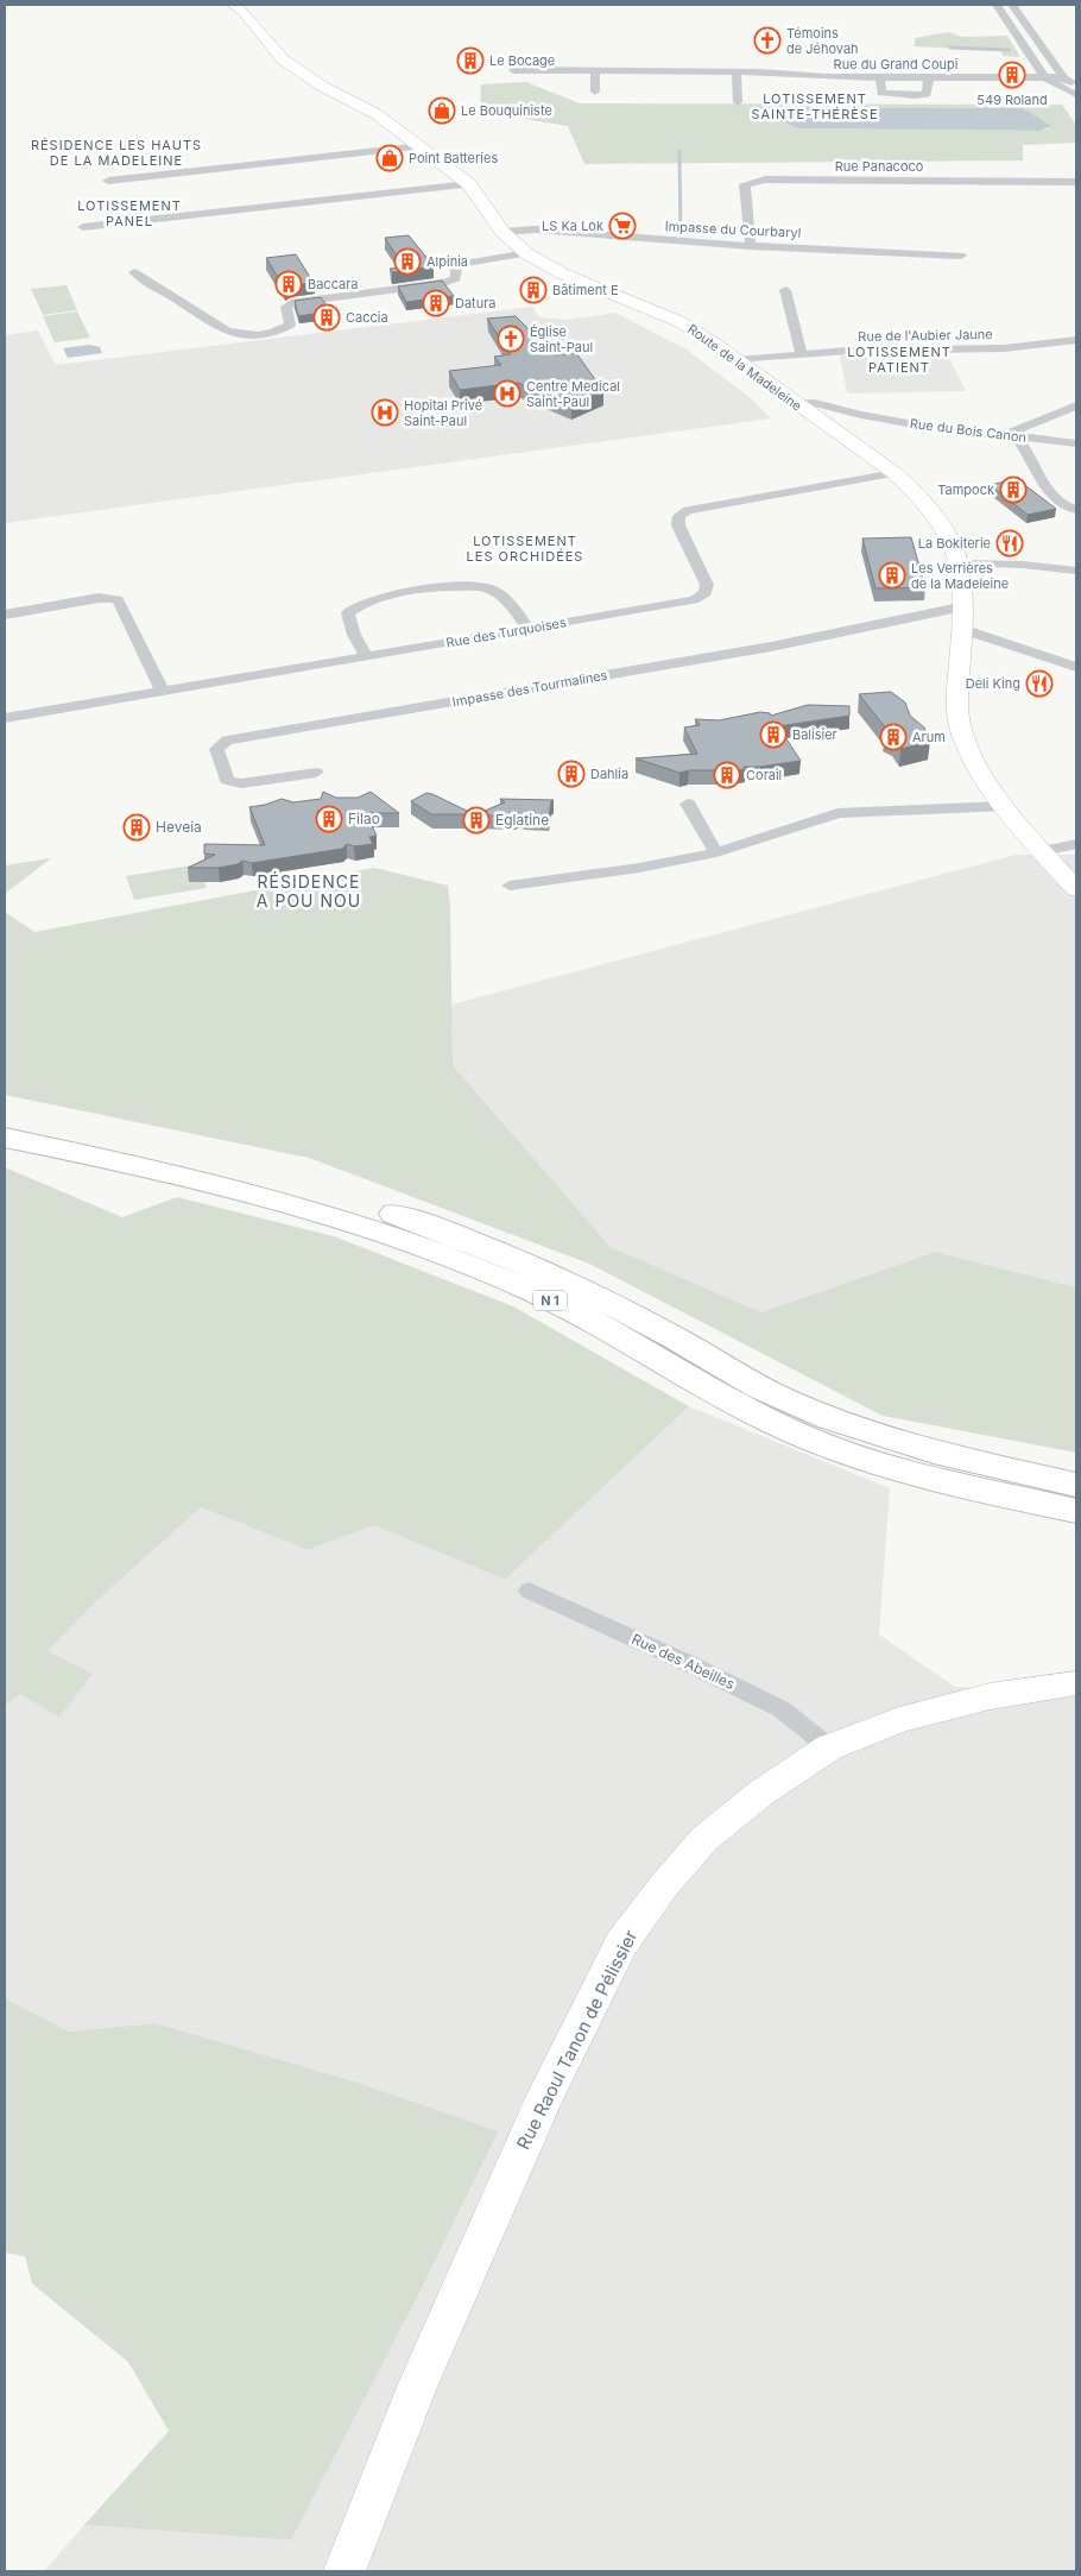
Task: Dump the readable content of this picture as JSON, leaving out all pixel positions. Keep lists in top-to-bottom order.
{
  "streets": {
    "main road": ["Route de la Madeleine", "N 1", "Rue Raoul Tanon de Pélissier"],
    "street": [
      "Rue du Grand Coupi",
      "Rue Panacoco",
      "Impasse du Courbaryl",
      "Rue de l'Aubier Jaune",
      "Rue du Bois Canon",
      "Rue des Turquoises",
      "Impasse des Tourmalines",
      "Rue des Abeilles"
    ]
  },
  "crossings": [
    ["Rue Panacoco", "Impasse du Courbaryl"],
    ["Impasse du Courbaryl", "Route de la Madeleine"],
    ["Rue de l'Aubier Jaune", "Route de la Madeleine"],
    ["Route de la Madeleine", "Rue du Bois Canon"],
    ["Route de la Madeleine", "Rue des Turquoises"],
    ["Route de la Madeleine", "Impasse des Tourmalines"],
    ["Rue des Abeilles", "Rue Raoul Tanon de Pélissier"]
  ],
  "districts": [
    "LOTISSEMENT SAINTE-THÉRÈSE",
    "RÉSIDENCE LES HAUTS DE LA MADELEINE",
    "LOTISSEMENT PANEL",
    "LOTISSEMENT PATIENT",
    "LOTISSEMENT LES ORCHIDÉES",
    "RÉSIDENCE A POU NOU"
  ],
  "places": {
    "church": ["Témoins de Jéhovah", "Église Saint-Paul"],
    "building": [
      "Le Bocage",
      "549 Roland",
      "Alpinia",
      "Baccara",
      "Bâtiment E",
      "Datura",
      "Caccia",
      "Tampock",
      "Les Verrières de la Madeleine",
      "Balisier",
      "Arum",
      "Dahlia",
      "Corail",
      "Filao",
      "Eglatine",
      "Heveia"
    ],
    "shop": ["Le Bouquiniste", "Point Batteries"],
    "supermarket": ["LS Ka Lok"],
    "hospital": ["Centre Medical Saint-Paul", "Hopital Privé Saint-Paul"],
    "restaurant": ["La Bokiterie", "Deli King"]
  }
}
